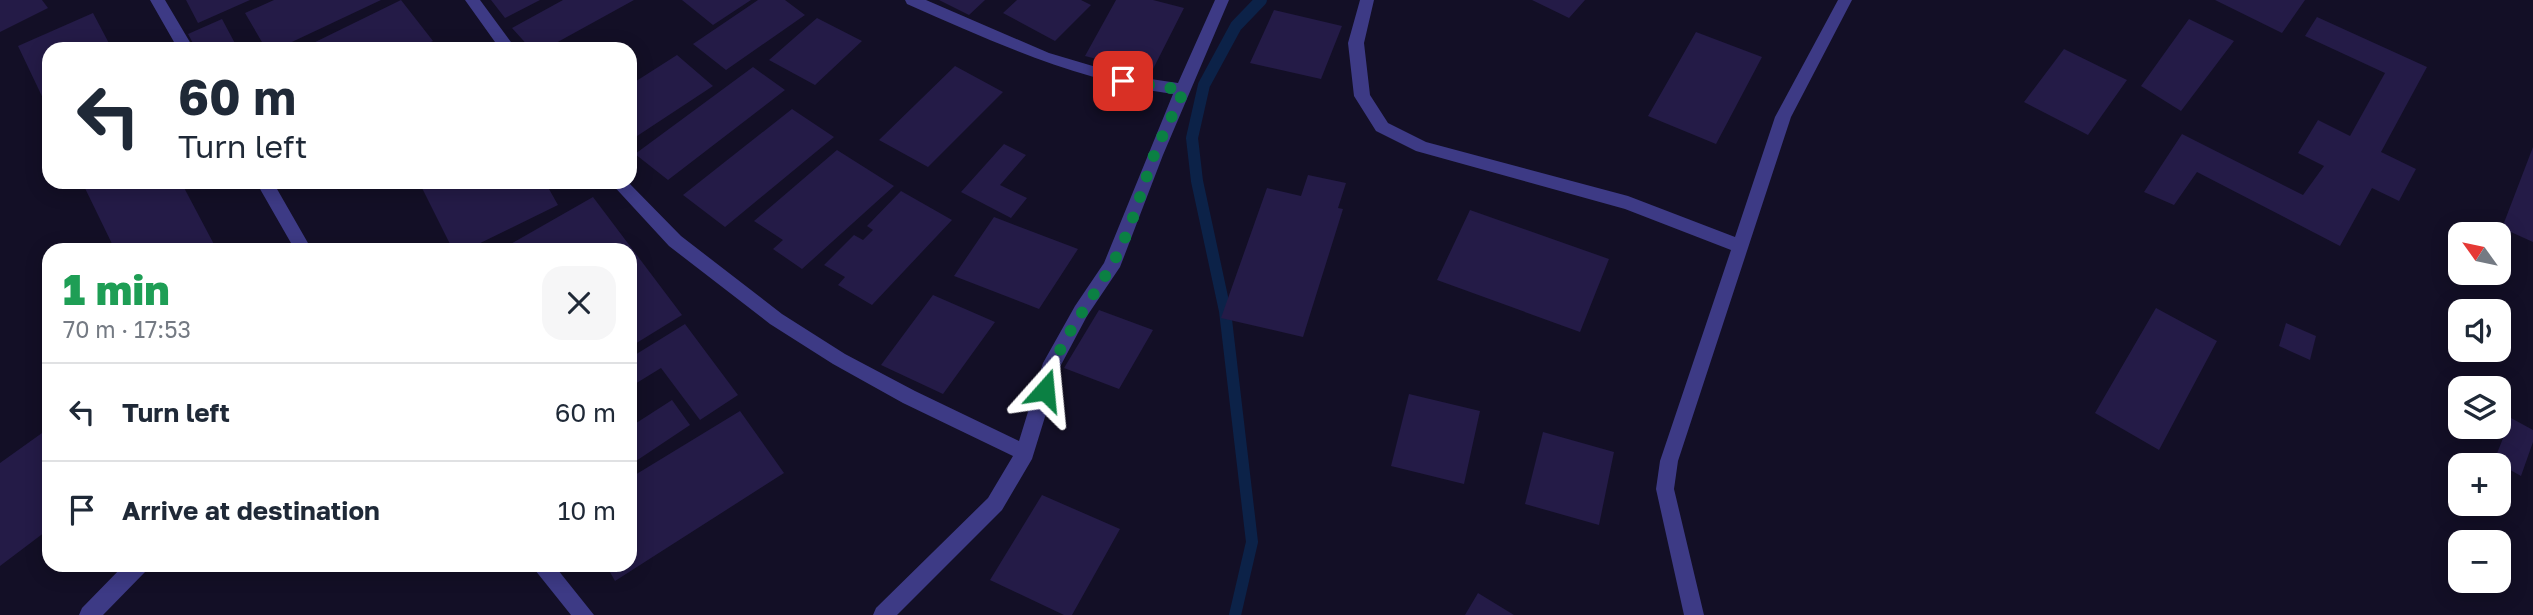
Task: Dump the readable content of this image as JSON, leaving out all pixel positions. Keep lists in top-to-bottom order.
{
  "north": "top left",
  "page": {
    "turn": ["60 m", "Turn left"],
    "map_buttons": ["+", "−"],
    "heading": ["1 min", "70 m · 17:53"],
    "list": [
      {
        "name": "Turn left",
        "value": "60 m"
      },
      {
        "name": "Arrive at destination",
        "value": "10 m"
      }
    ]
  }
}
